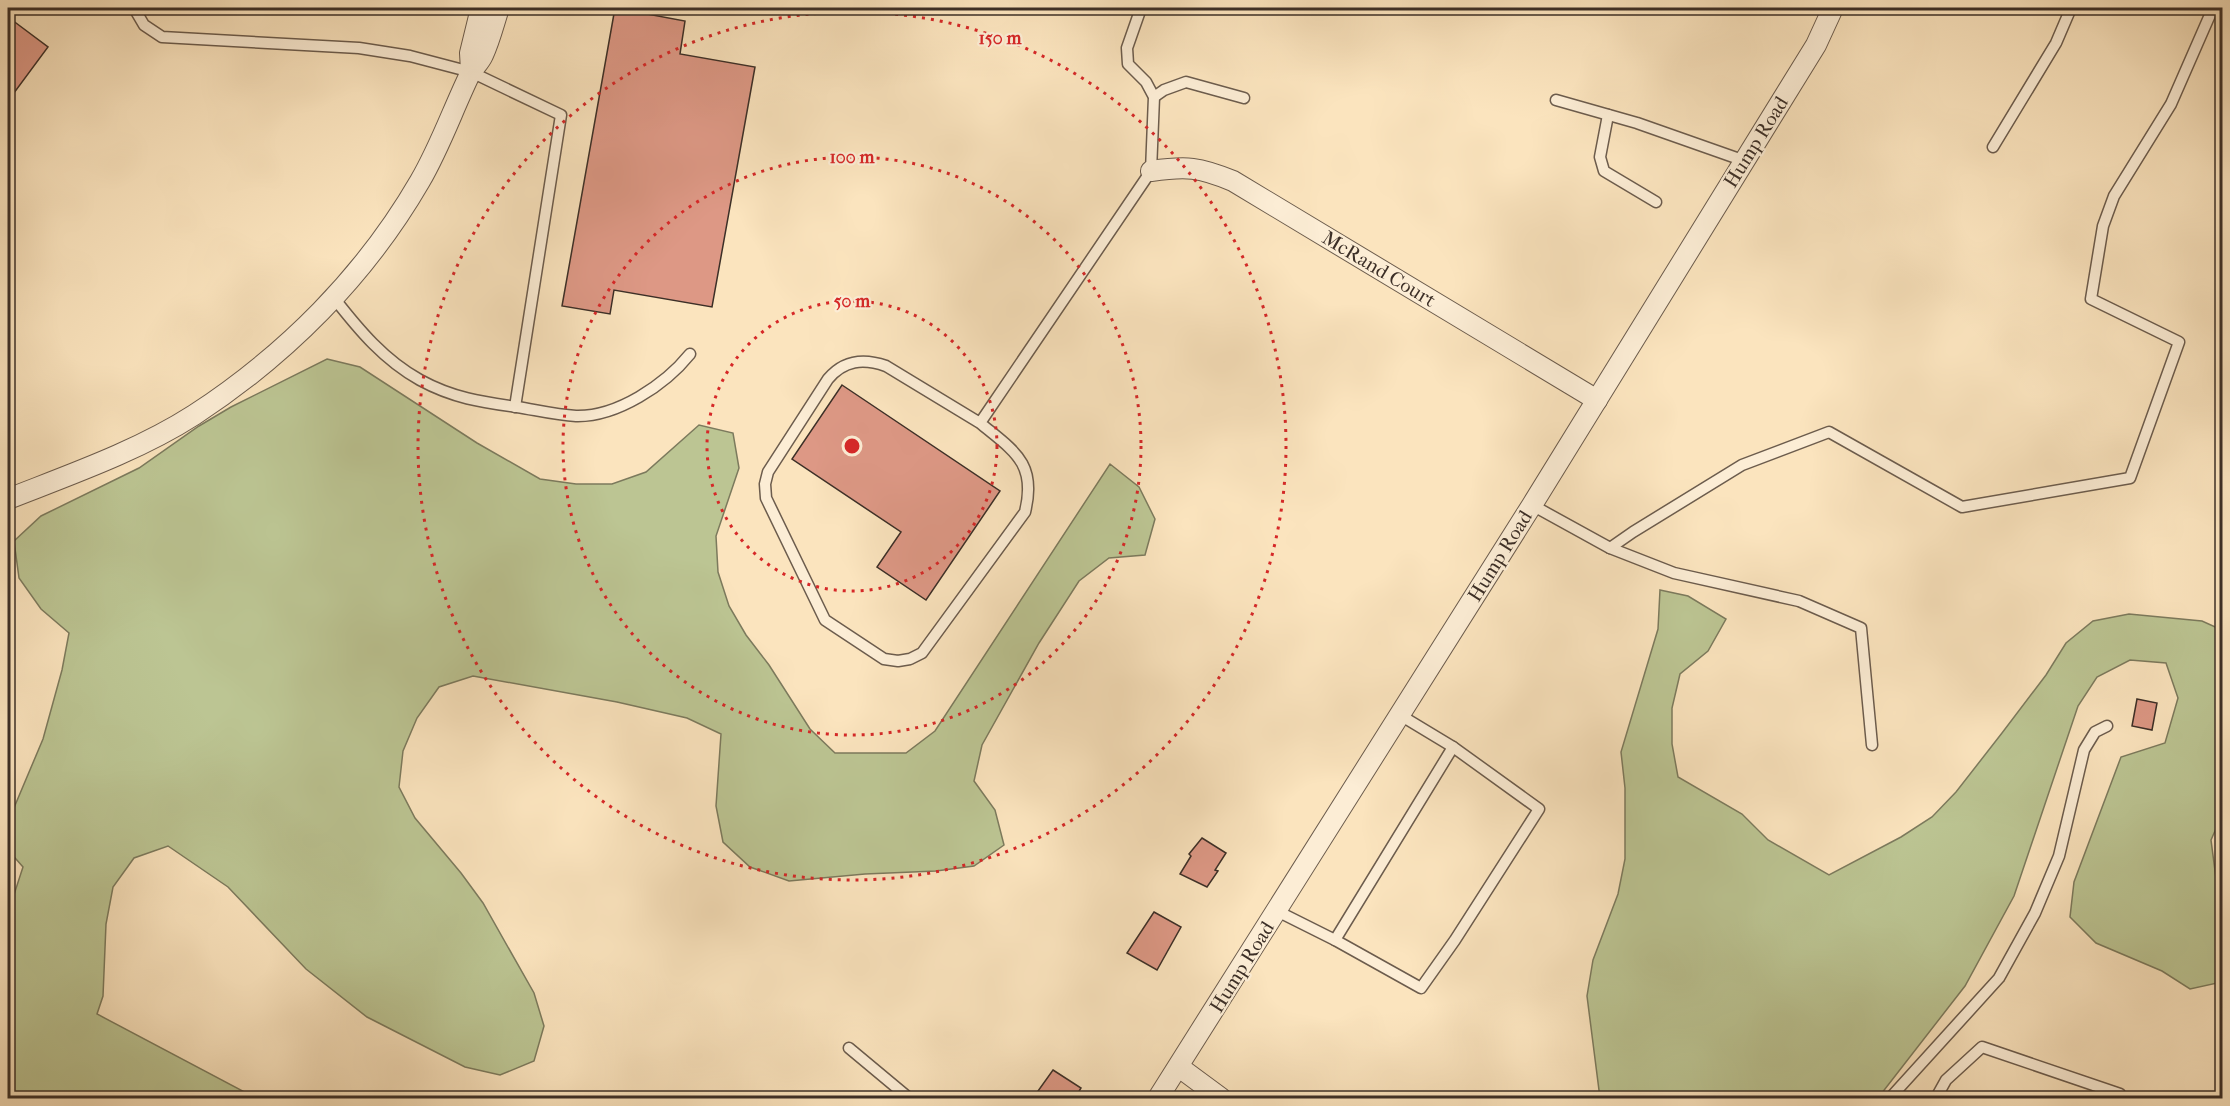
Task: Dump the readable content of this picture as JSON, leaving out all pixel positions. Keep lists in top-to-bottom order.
{
  "streets": {
    "street": ["Hump Road", "McRand Court"]
  },
  "crossings": [
    ["Hump Road", "McRand Court"]
  ],
  "rings": ["150 m", "100 m", "50 m"]
}
